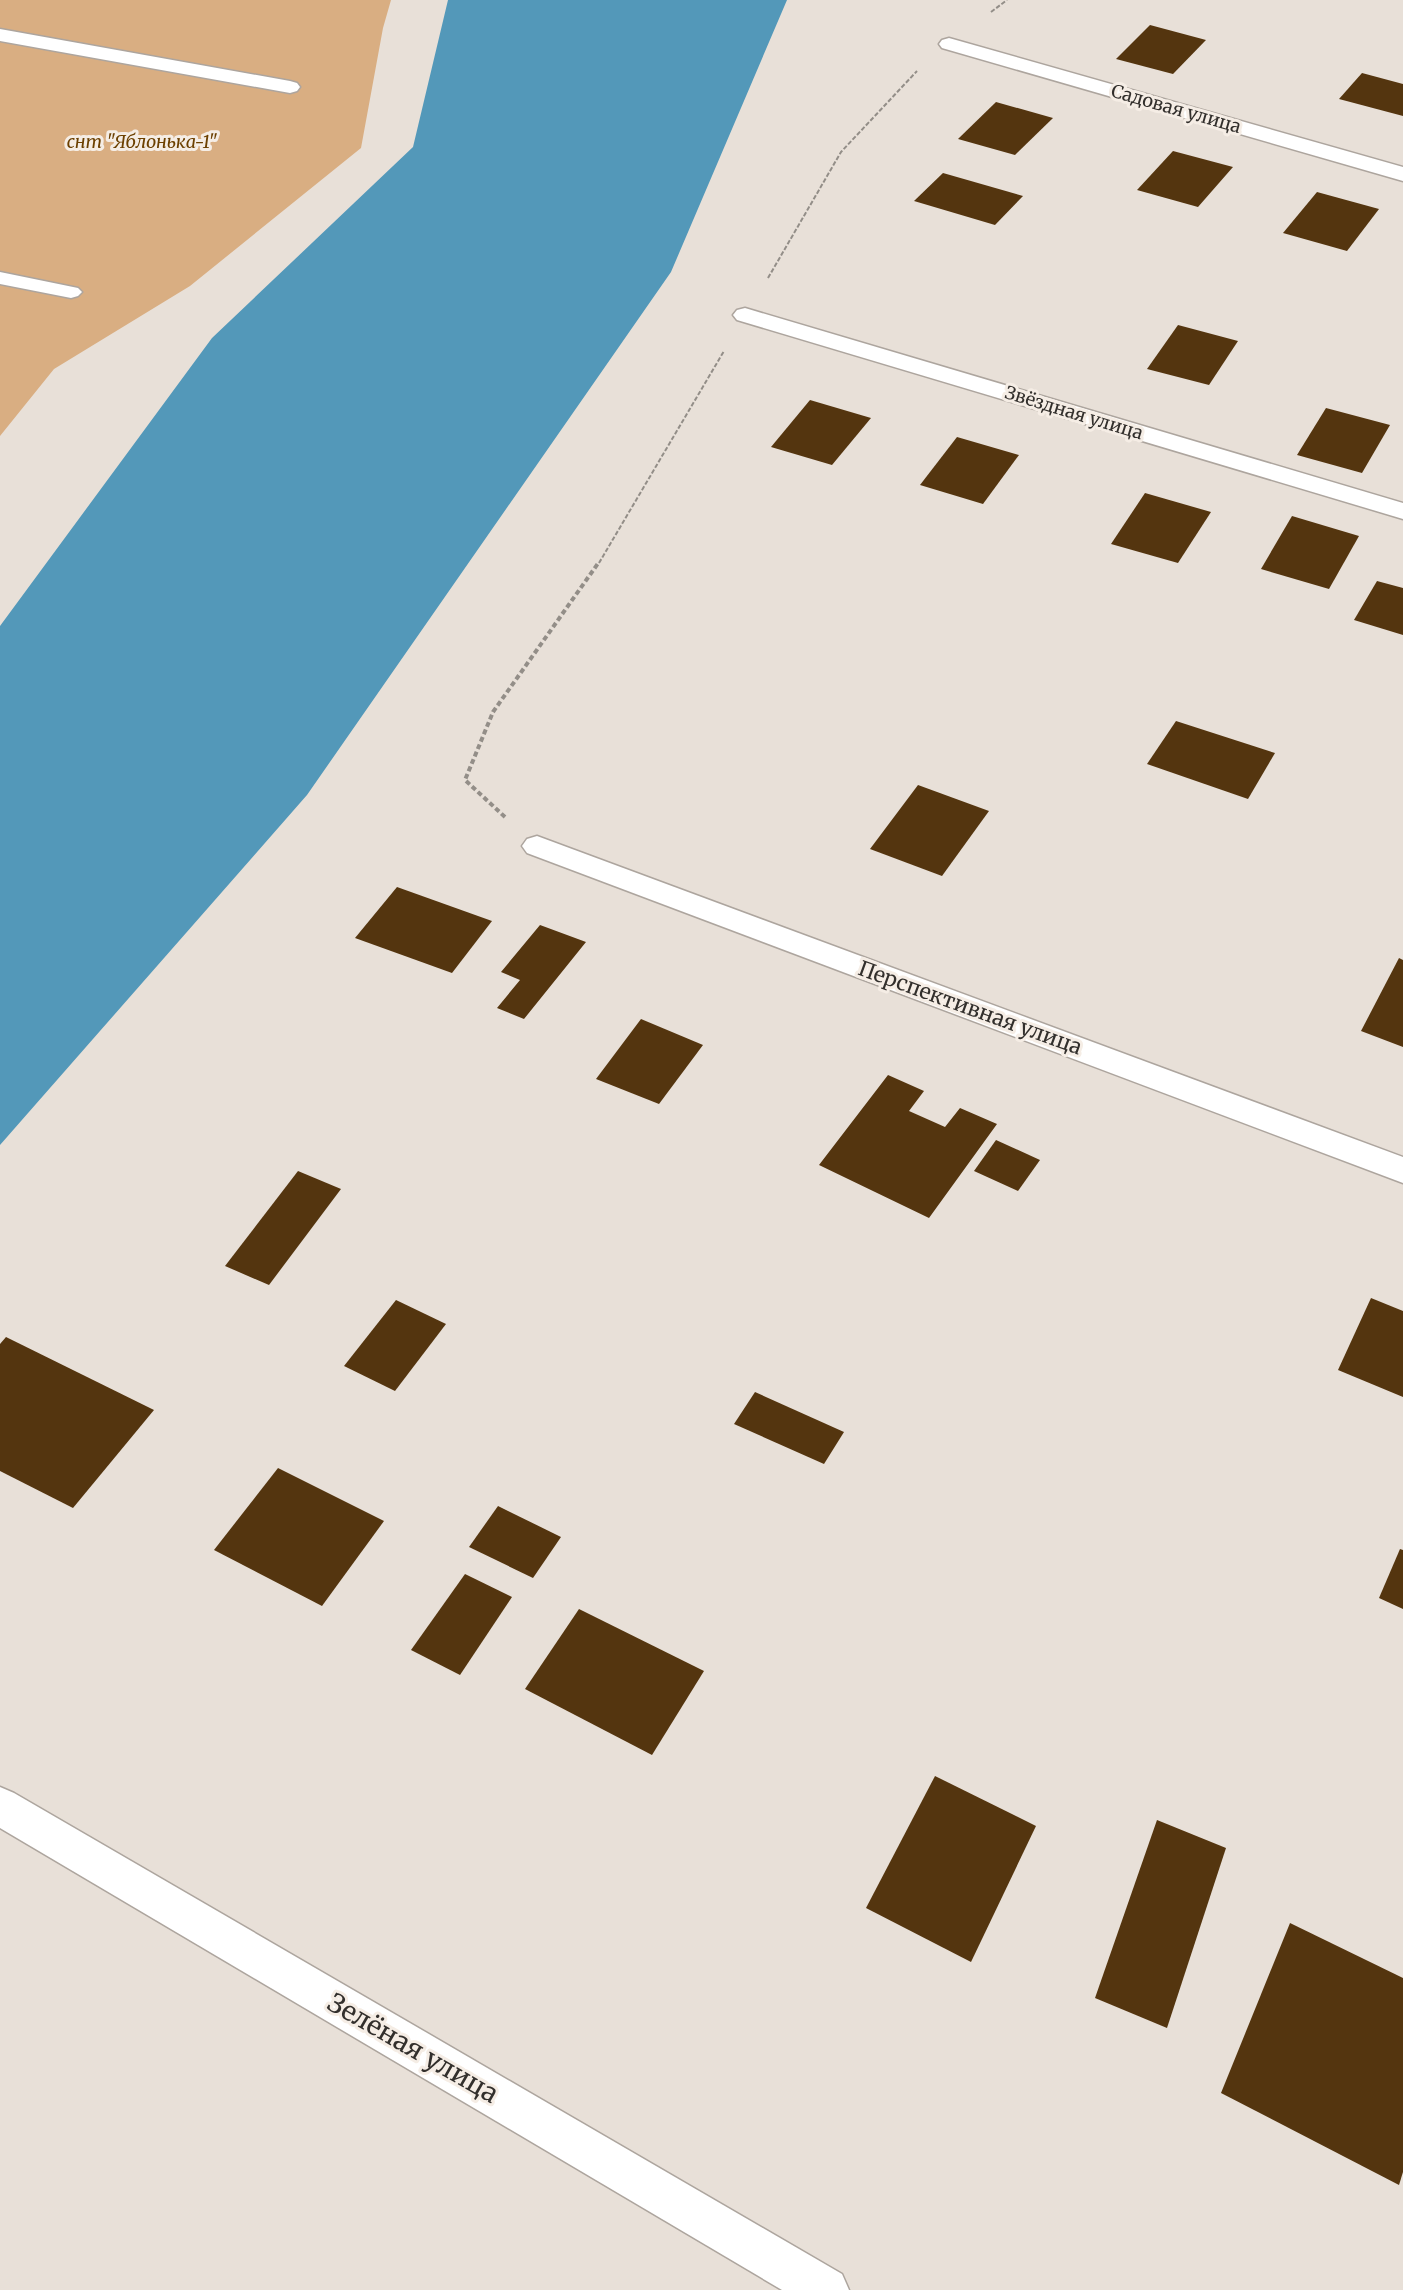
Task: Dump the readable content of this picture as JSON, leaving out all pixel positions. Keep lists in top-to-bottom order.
{
  "streets": {
    "street": [
      "Садовая улица",
      "Звёздная улица",
      "Перспективная улица",
      "Зелёная улица"
    ]
  },
  "parks": ["снт \"Яблонька-1\""]
}
